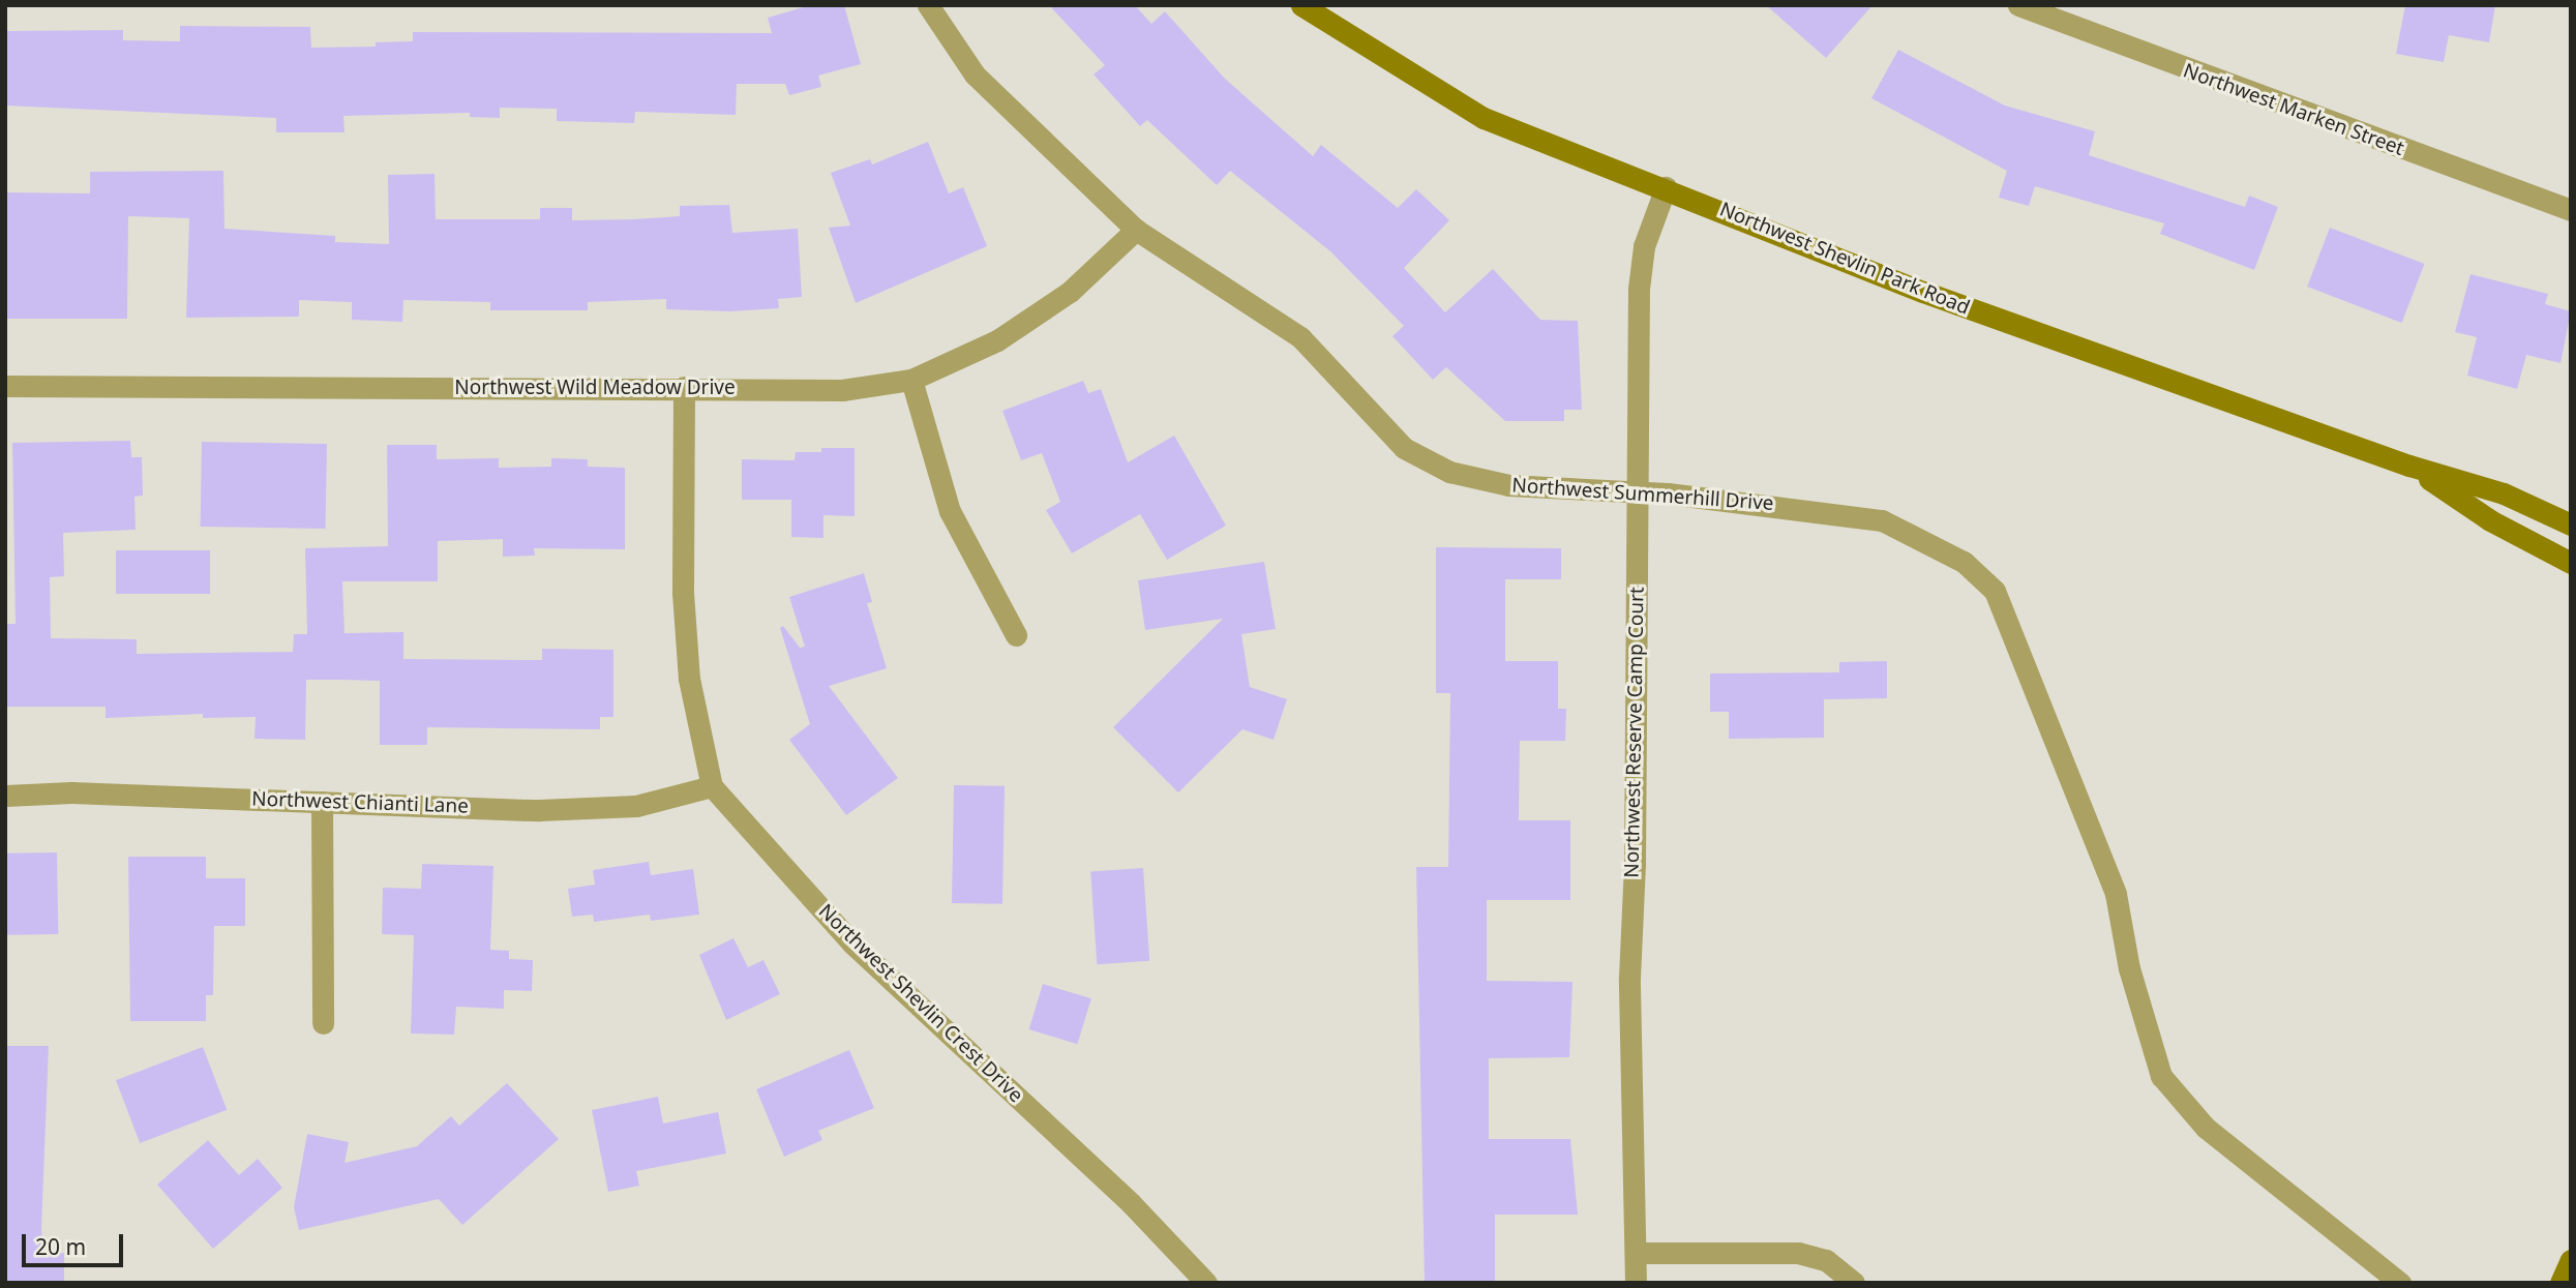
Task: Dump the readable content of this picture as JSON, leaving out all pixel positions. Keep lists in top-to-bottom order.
{
  "streets": {
    "street": [
      "Northwest Marken Street",
      "Northwest Shevlin Park Road",
      "Northwest Wild Meadow Drive",
      "Northwest Summerhill Drive",
      "Northwest Reserve Camp Court",
      "Northwest Chianti Lane",
      "Northwest Shevlin Crest Drive"
    ]
  },
  "crossings": [
    ["Northwest Shevlin Park Road", "Northwest Reserve Camp Court"],
    ["Northwest Wild Meadow Drive", "Northwest Summerhill Drive"],
    ["Northwest Wild Meadow Drive", "Northwest Shevlin Crest Drive"],
    ["Northwest Summerhill Drive", "Northwest Reserve Camp Court"],
    ["Northwest Chianti Lane", "Northwest Shevlin Crest Drive"]
  ],
  "scale_bar": "20 m"
}
